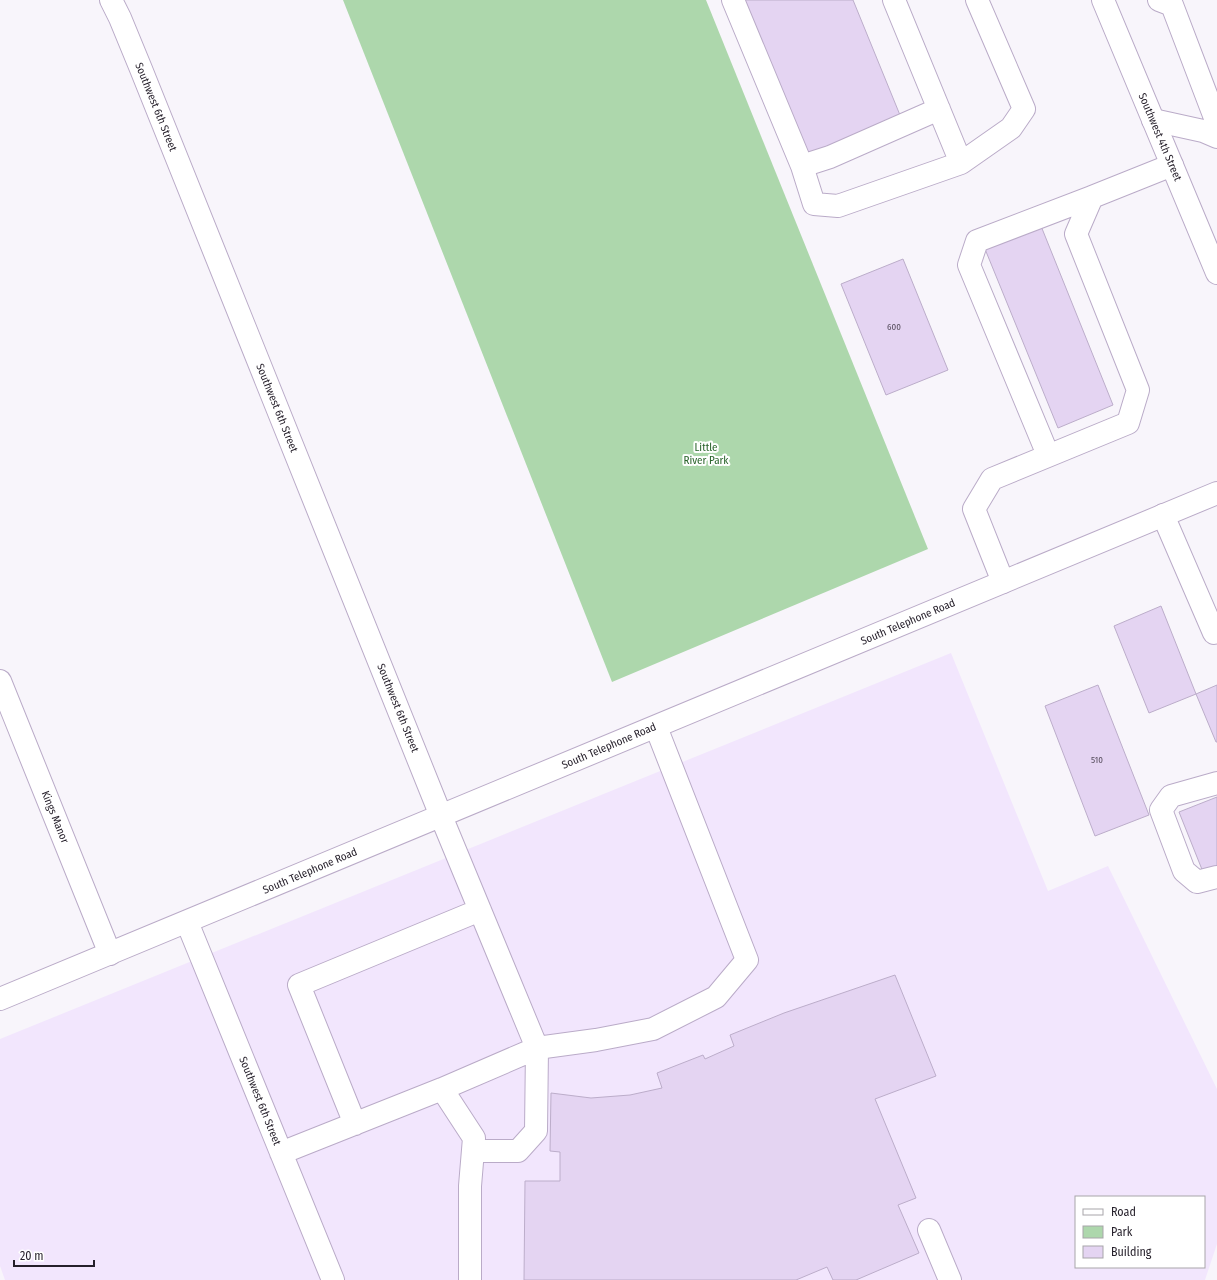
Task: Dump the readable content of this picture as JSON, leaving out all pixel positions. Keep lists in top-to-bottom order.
{
  "streets": {
    "main road": [
      "Southwest 6th Street",
      "Southwest 4th Street",
      "South Telephone Road",
      "Kings Manor"
    ]
  },
  "crossings": [
    ["Southwest 6th Street", "South Telephone Road"],
    ["South Telephone Road", "Kings Manor"]
  ],
  "parks": ["Little River Park"],
  "house_numbers": ["600", "510"],
  "legend": ["Road", "Park", "Building"],
  "scale_bar": "20 m"
}
